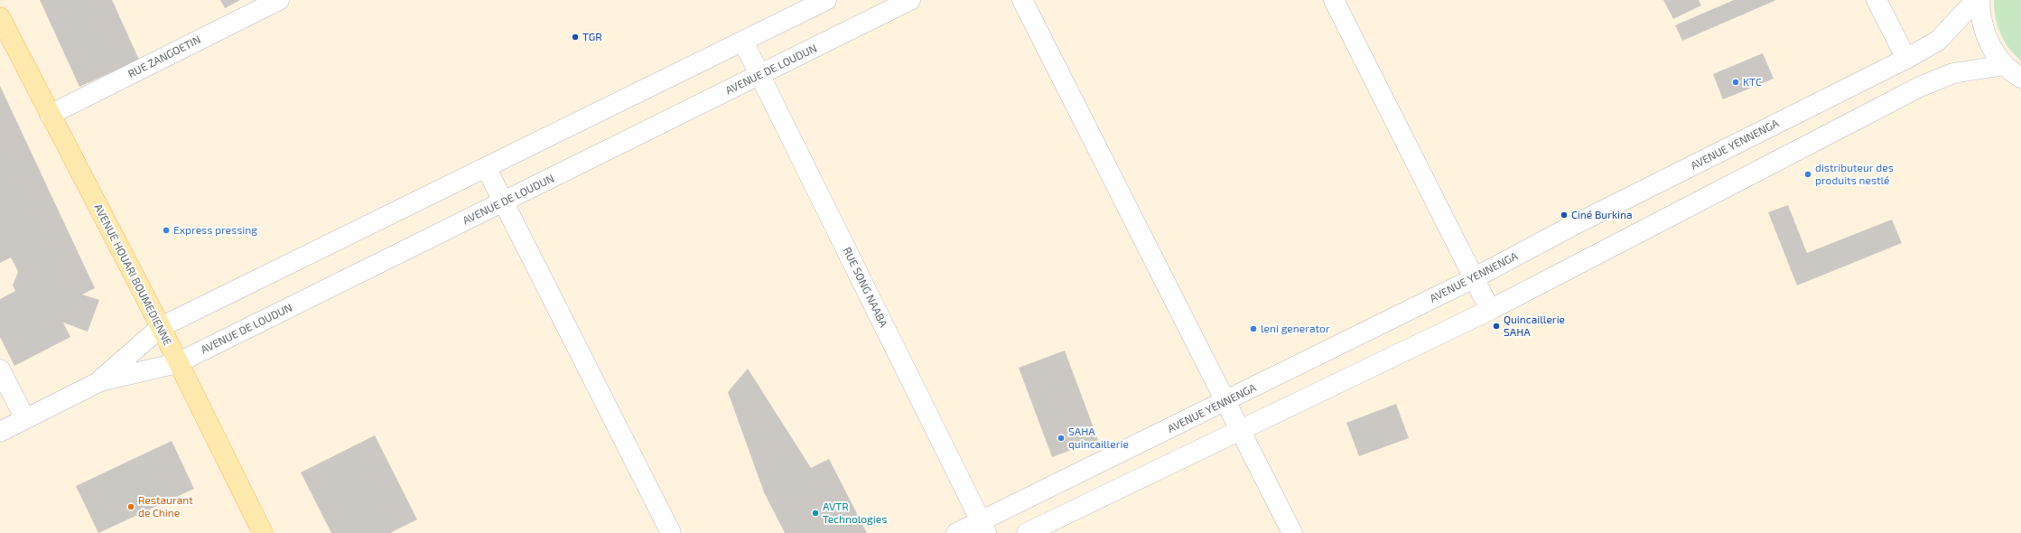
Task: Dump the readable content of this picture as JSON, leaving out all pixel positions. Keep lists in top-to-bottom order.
{
  "streets": {
    "main road": ["AVENUE HOUARI BOUMEDIENNE"],
    "street": [
      "RUE ZANGOETIN",
      "AVENUE DE LOUDUN",
      "AVENUE YENNENGA",
      "RUE SONG NAABA"
    ]
  },
  "crossings": [
    ["RUE ZANGOETIN", "AVENUE HOUARI BOUMEDIENNE"],
    ["AVENUE DE LOUDUN", "AVENUE HOUARI BOUMEDIENNE"],
    ["AVENUE DE LOUDUN", "RUE SONG NAABA"],
    ["AVENUE YENNENGA", "RUE SONG NAABA"]
  ],
  "places": [
    "TGR",
    "KTC",
    "distributeur des produits nestlé",
    "Ciné Burkina",
    "Express pressing",
    "Quincaillerie SAHA",
    "leni generator",
    "SAHA quincaillerie",
    "Restaurant de Chine",
    "AVTR Technologies"
  ]
}
